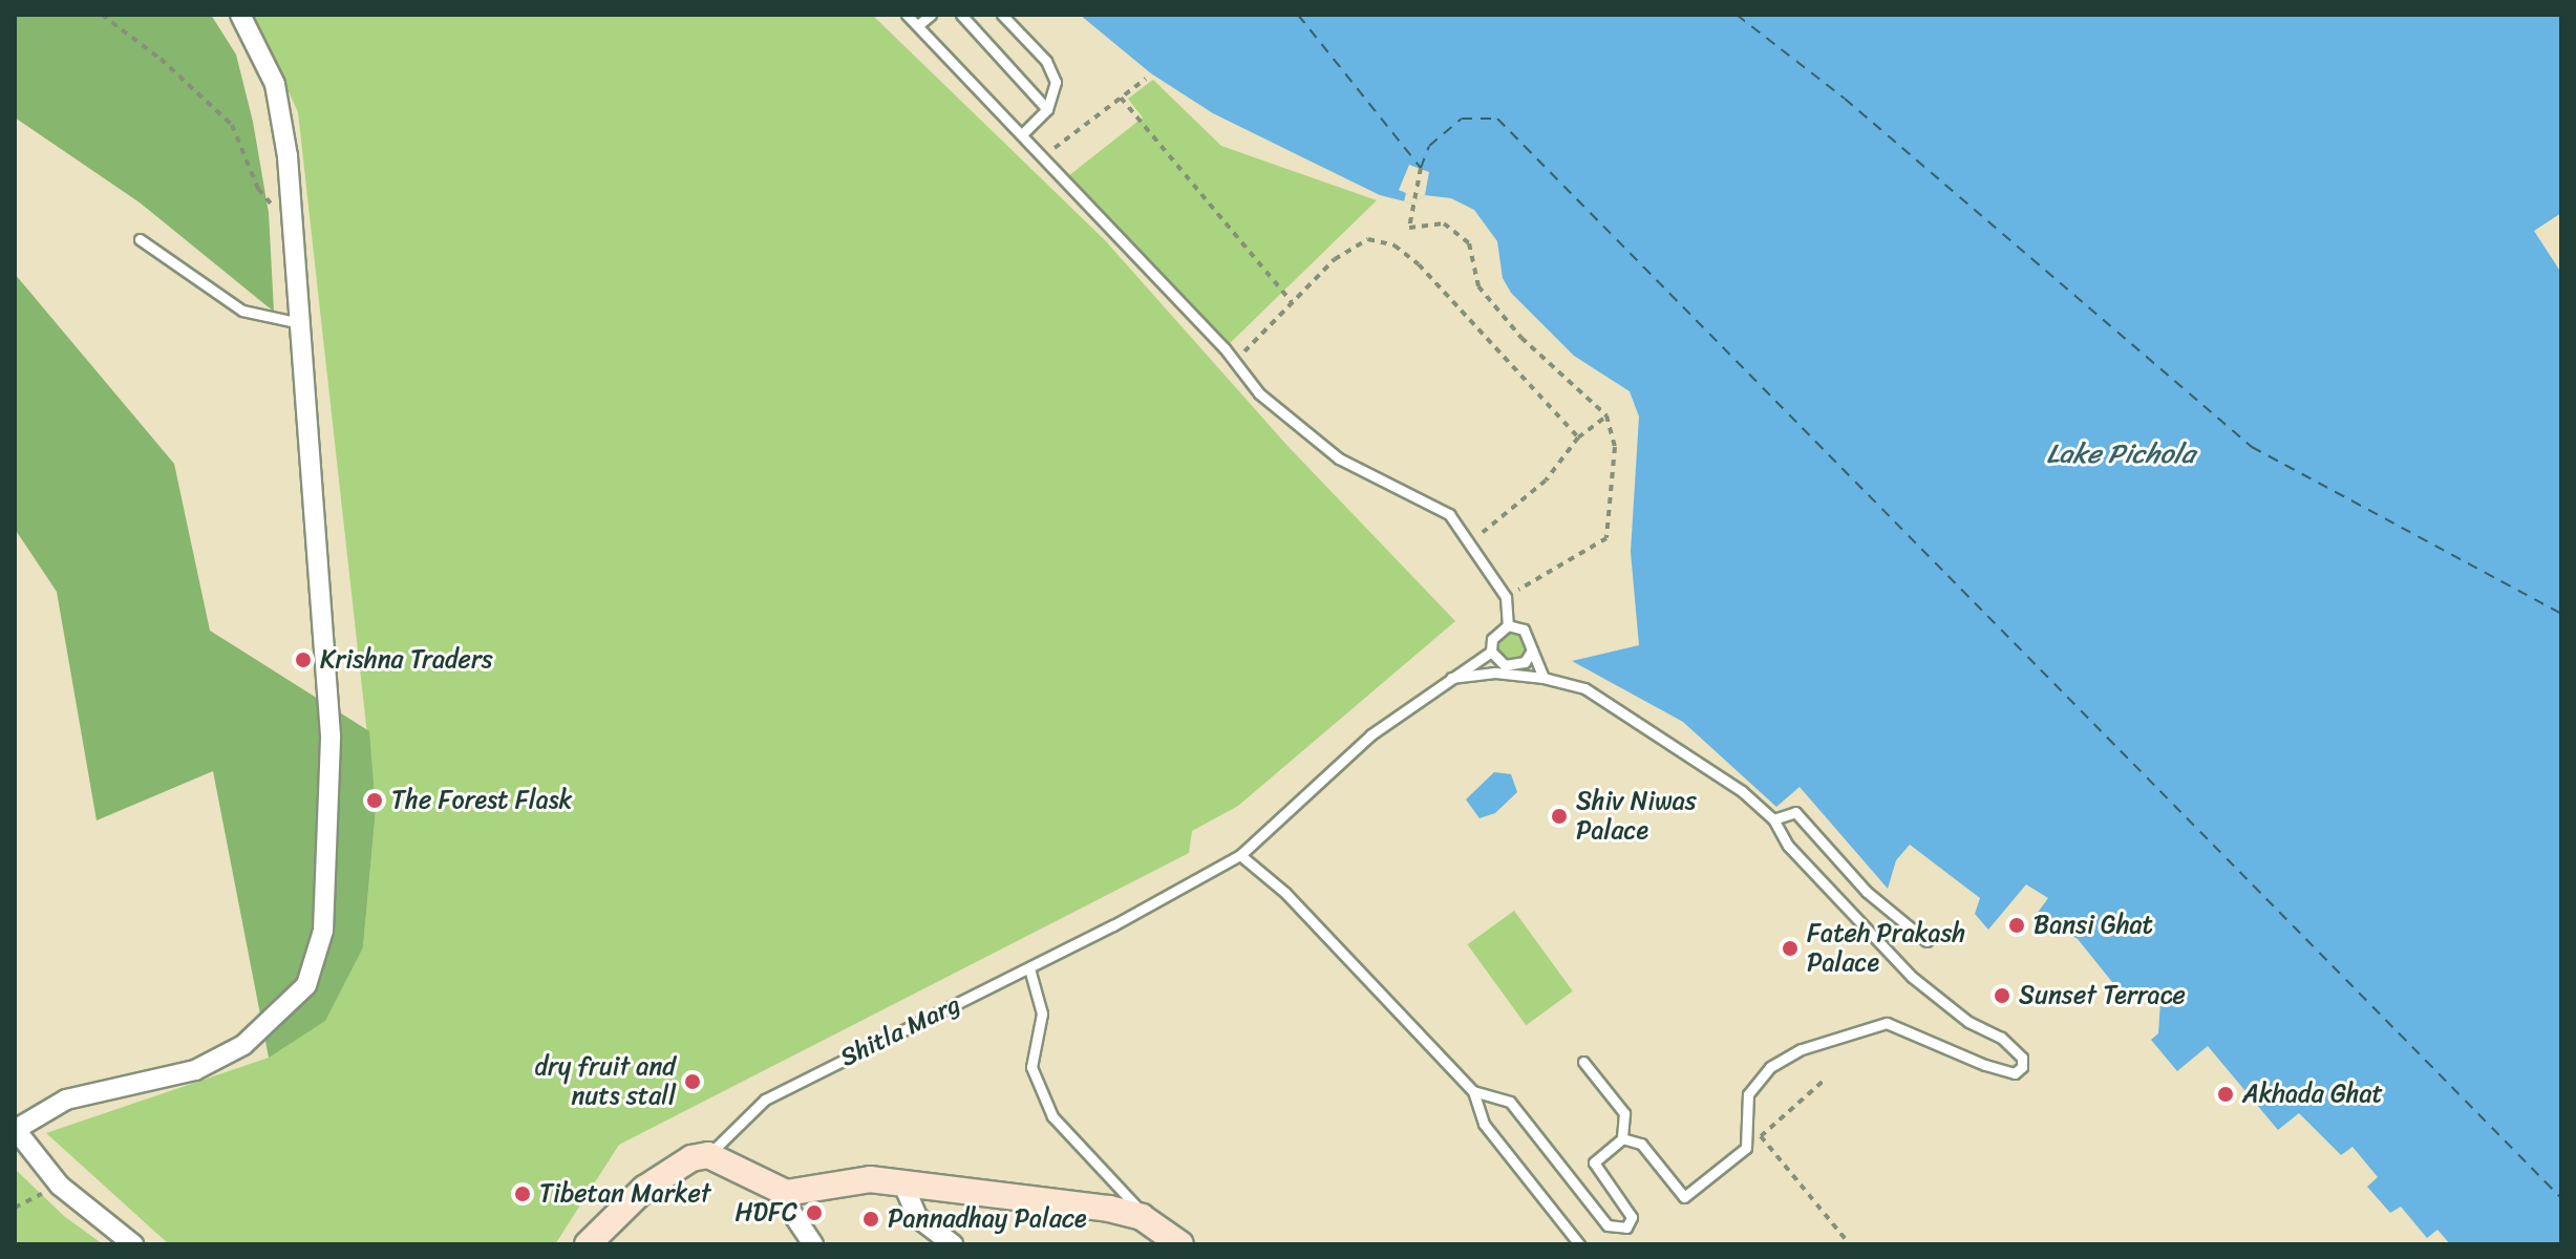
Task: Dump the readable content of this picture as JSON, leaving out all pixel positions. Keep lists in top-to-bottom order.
{
  "streets": {
    "main road": ["Shitla Marg"]
  },
  "water": ["Lake Pichola"],
  "places": [
    "Krishna Traders",
    "The Forest Flask",
    "Shiv Niwas Palace",
    "Bansi Ghat",
    "Fateh Prakash Palace",
    "Sunset Terrace",
    "dry fruit and nuts stall",
    "Akhada Ghat",
    "Tibetan Market",
    "HDFC",
    "Pannadhay Palace"
  ]
}
